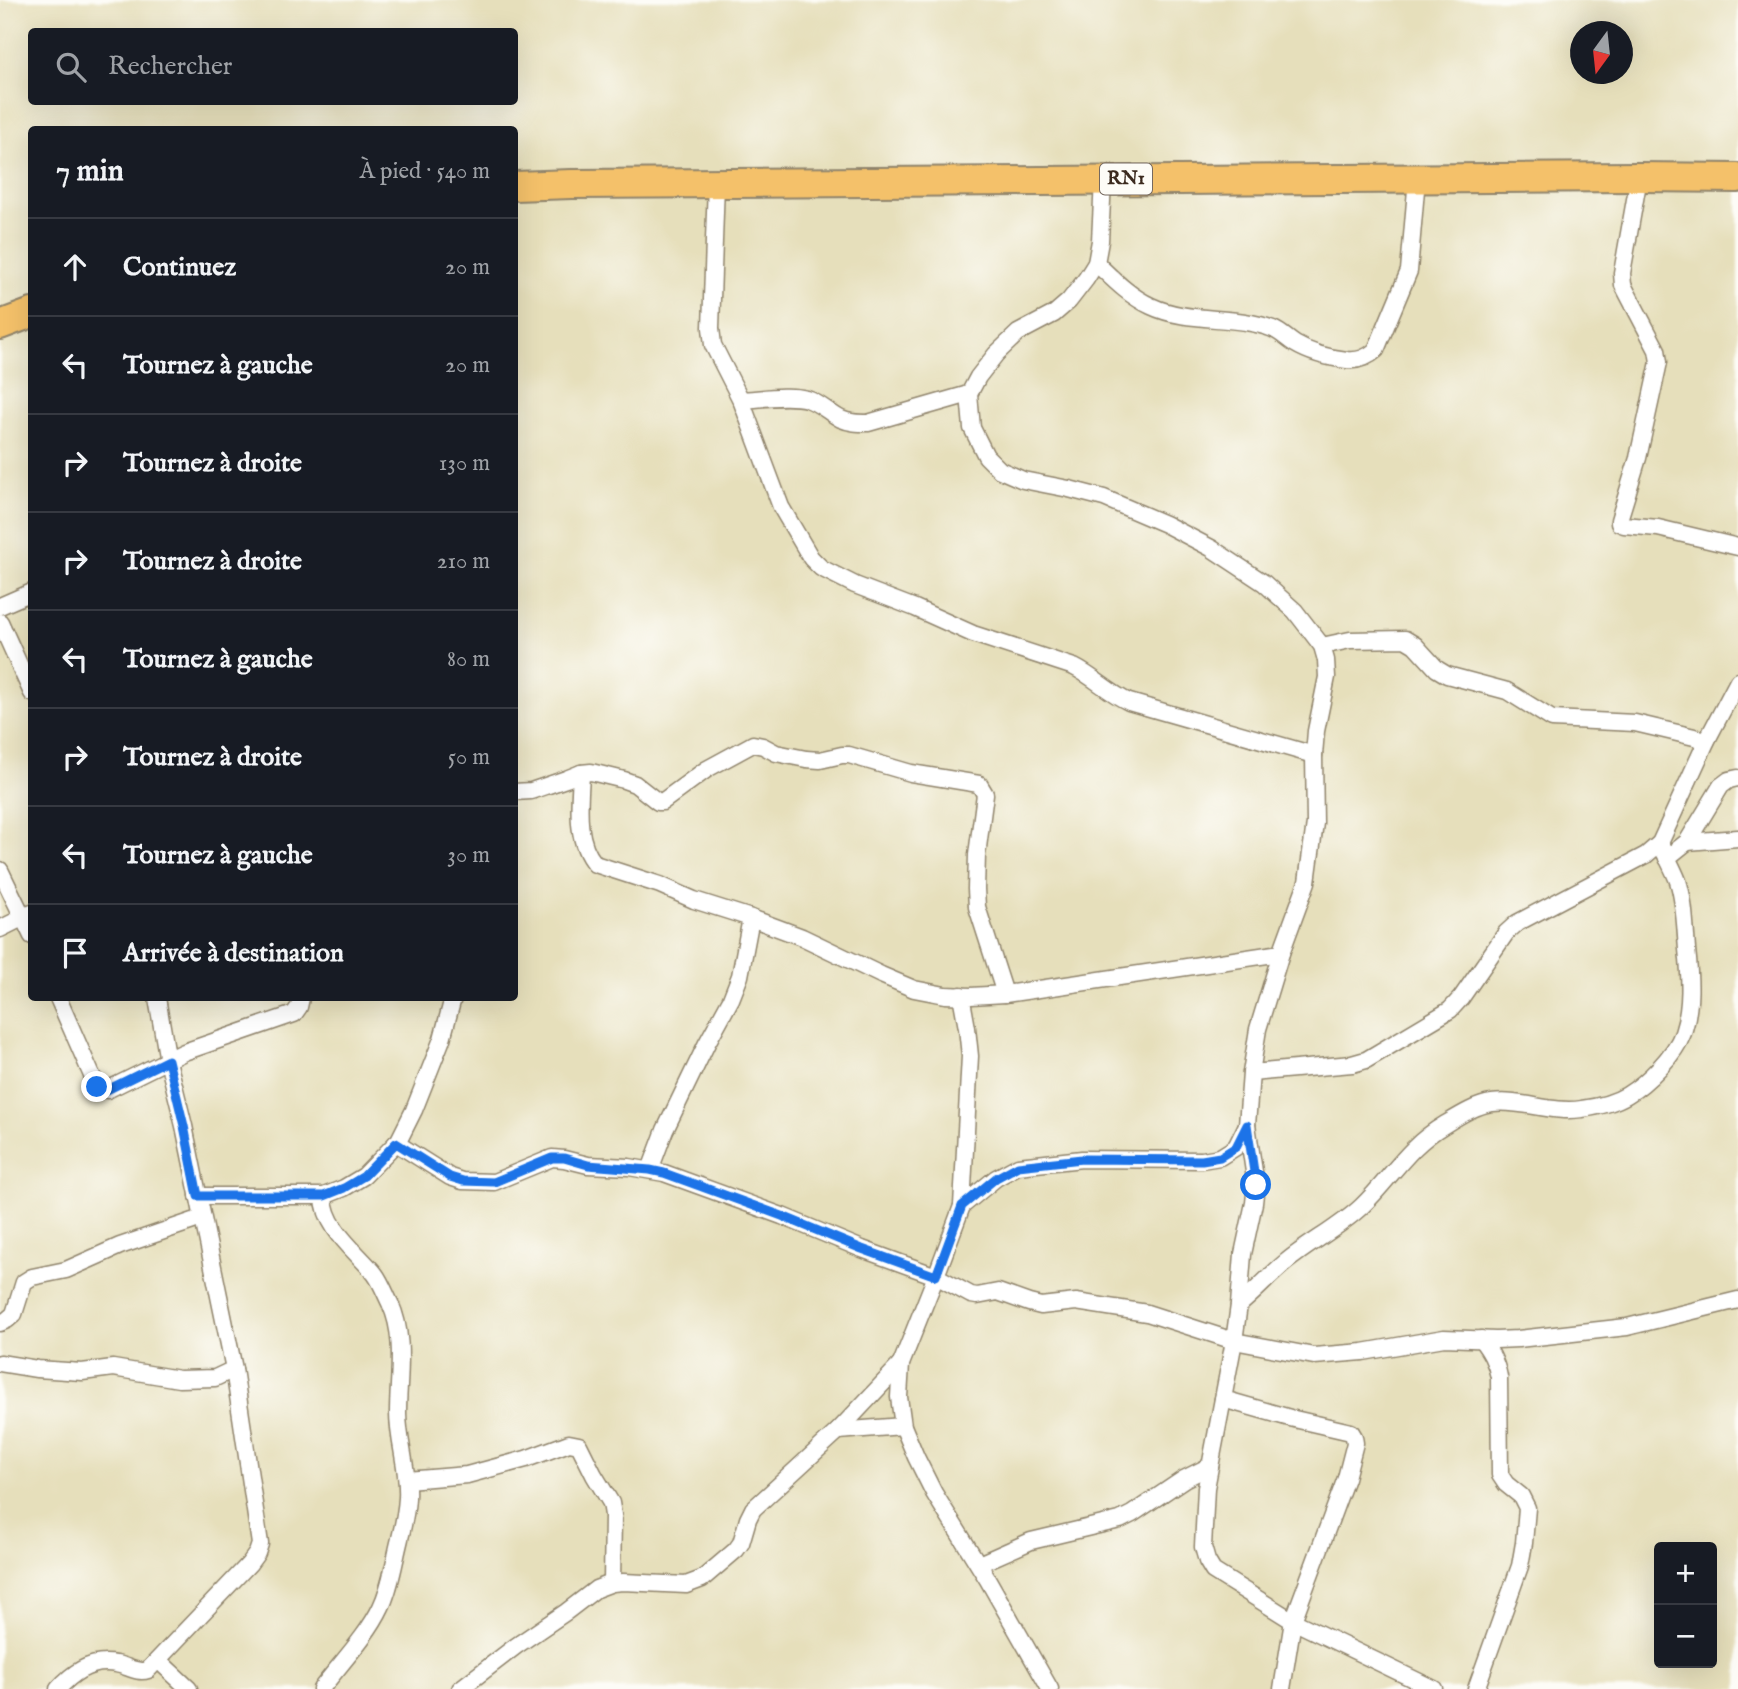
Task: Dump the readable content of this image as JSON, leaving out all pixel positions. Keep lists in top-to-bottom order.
{
  "streets": {
    "highway": ["RN1"]
  },
  "north": "bottom",
  "page": {
    "search": "Rechercher",
    "heading": ["7 min", "À pied · 540 m"],
    "list": [
      ["Continuez", "20 m"],
      ["Tournez à gauche", "20 m"],
      ["Tournez à droite", "130 m"],
      ["Tournez à droite", "210 m"],
      ["Tournez à gauche", "80 m"],
      ["Tournez à droite", "50 m"],
      ["Tournez à gauche", "30 m"],
      "Arrivée à destination"
    ],
    "map_buttons": ["+", "−"]
  }
}
